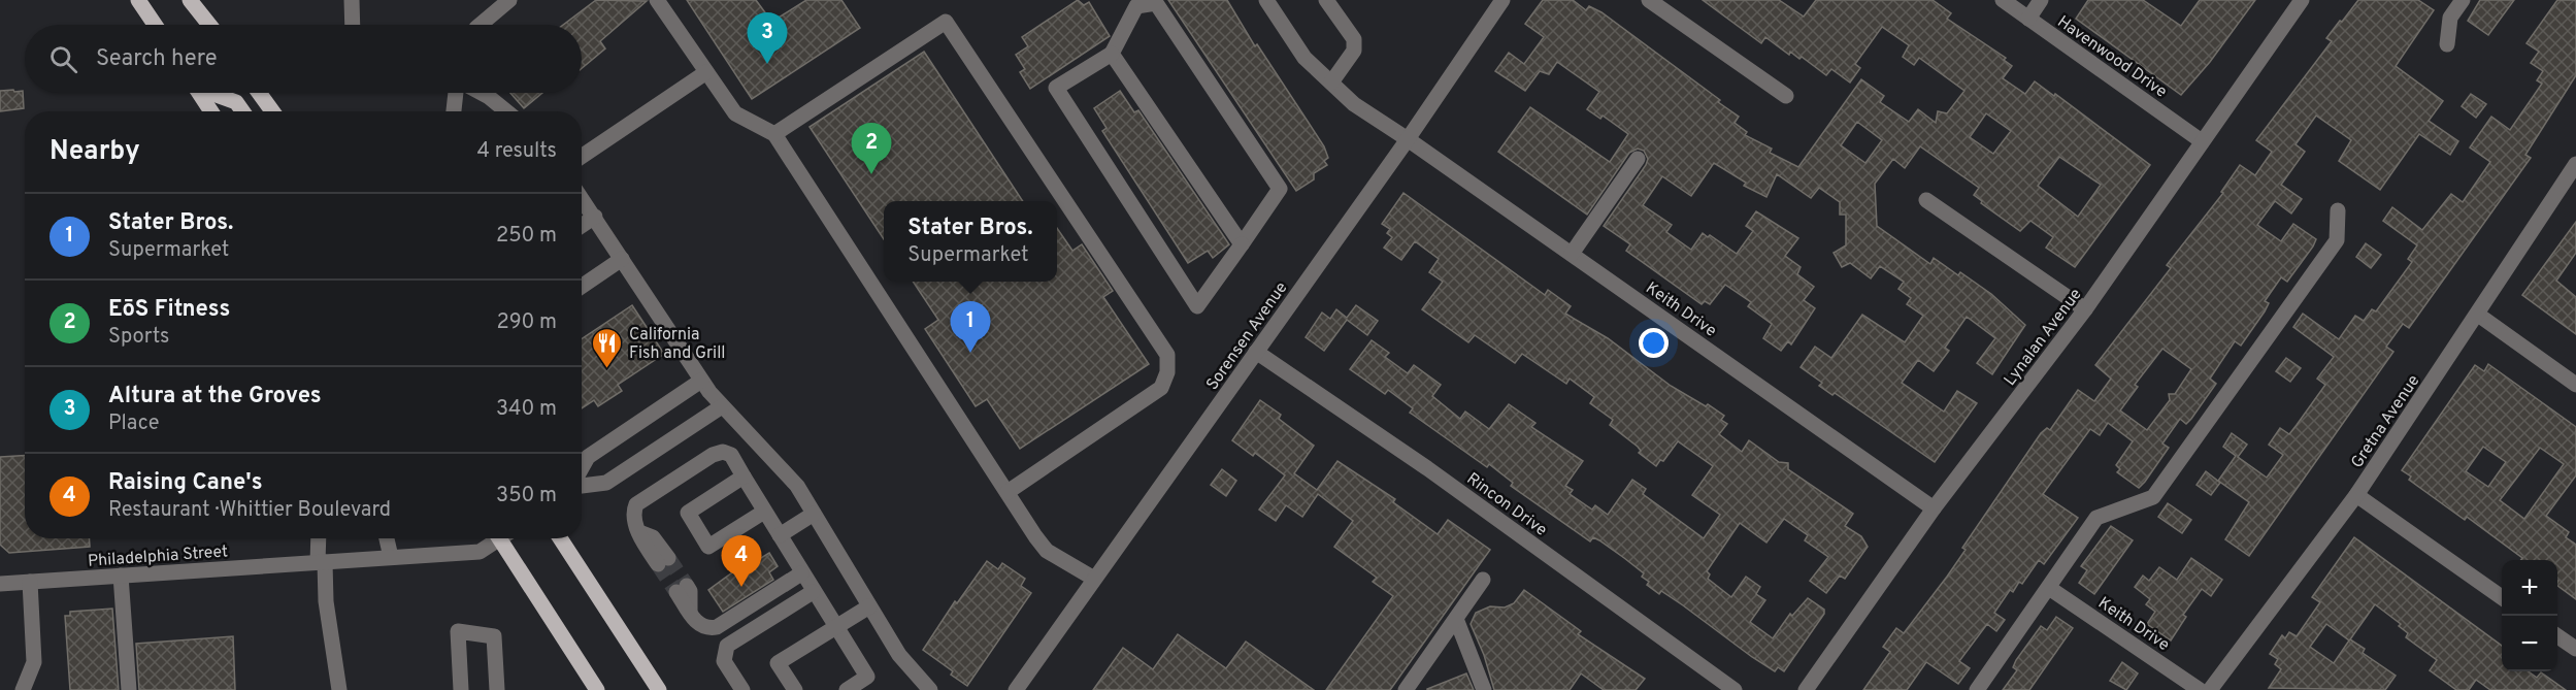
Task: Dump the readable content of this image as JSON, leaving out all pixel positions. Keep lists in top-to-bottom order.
{
  "streets": {
    "street": [
      "Havenwood Drive",
      "Keith Drive",
      "Sorensen Avenue",
      "Lynalan Avenue",
      "Gretna Avenue",
      "Rincon Drive",
      "Philadelphia Street"
    ]
  },
  "crossings": [
    ["Havenwood Drive", "Lynalan Avenue"],
    ["Keith Drive", "Sorensen Avenue"],
    ["Keith Drive", "Lynalan Avenue"],
    ["Sorensen Avenue", "Rincon Drive"]
  ],
  "places": {
    "restaurant": ["California Fish and Grill"]
  },
  "page": {
    "pins": [
      "3",
      "2",
      "1",
      "4"
    ],
    "search": "Search here",
    "heading": ["Nearby", "4 results"],
    "list": [
      {
        "mark": "1",
        "name": "Stater Bros.",
        "note": "Supermarket",
        "value": "250 m"
      },
      {
        "mark": "2",
        "name": "EōS Fitness",
        "note": "Sports",
        "value": "290 m"
      },
      {
        "mark": "3",
        "name": "Altura at the Groves",
        "note": "Place",
        "value": "340 m"
      },
      {
        "mark": "4",
        "name": "Raising Cane's",
        "note": "Restaurant · Whittier Boulevard",
        "value": "350 m"
      }
    ],
    "popup": ["Stater Bros.", "Supermarket"],
    "map_buttons": ["+", "−"]
  }
}
